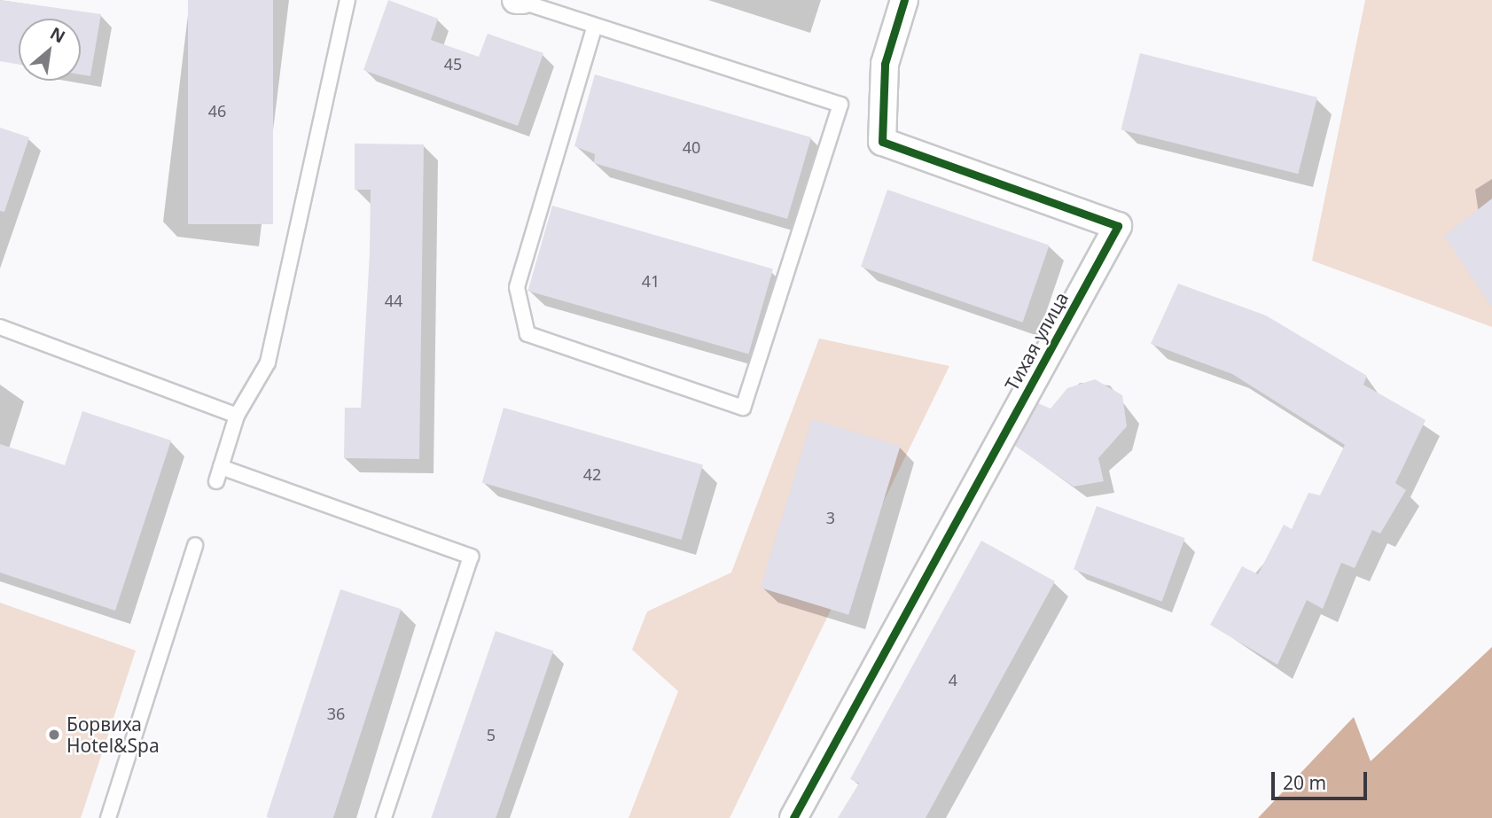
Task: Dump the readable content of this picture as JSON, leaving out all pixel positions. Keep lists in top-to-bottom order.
{
  "streets": {
    "street": ["Тихая улица"]
  },
  "places": ["Борвиха Hotel&Spa"],
  "house_numbers": [
    "45",
    "46",
    "40",
    "41",
    "44",
    "42",
    "3",
    "4",
    "36",
    "5"
  ],
  "scale_bar": "20 m",
  "north": "top right"
}
